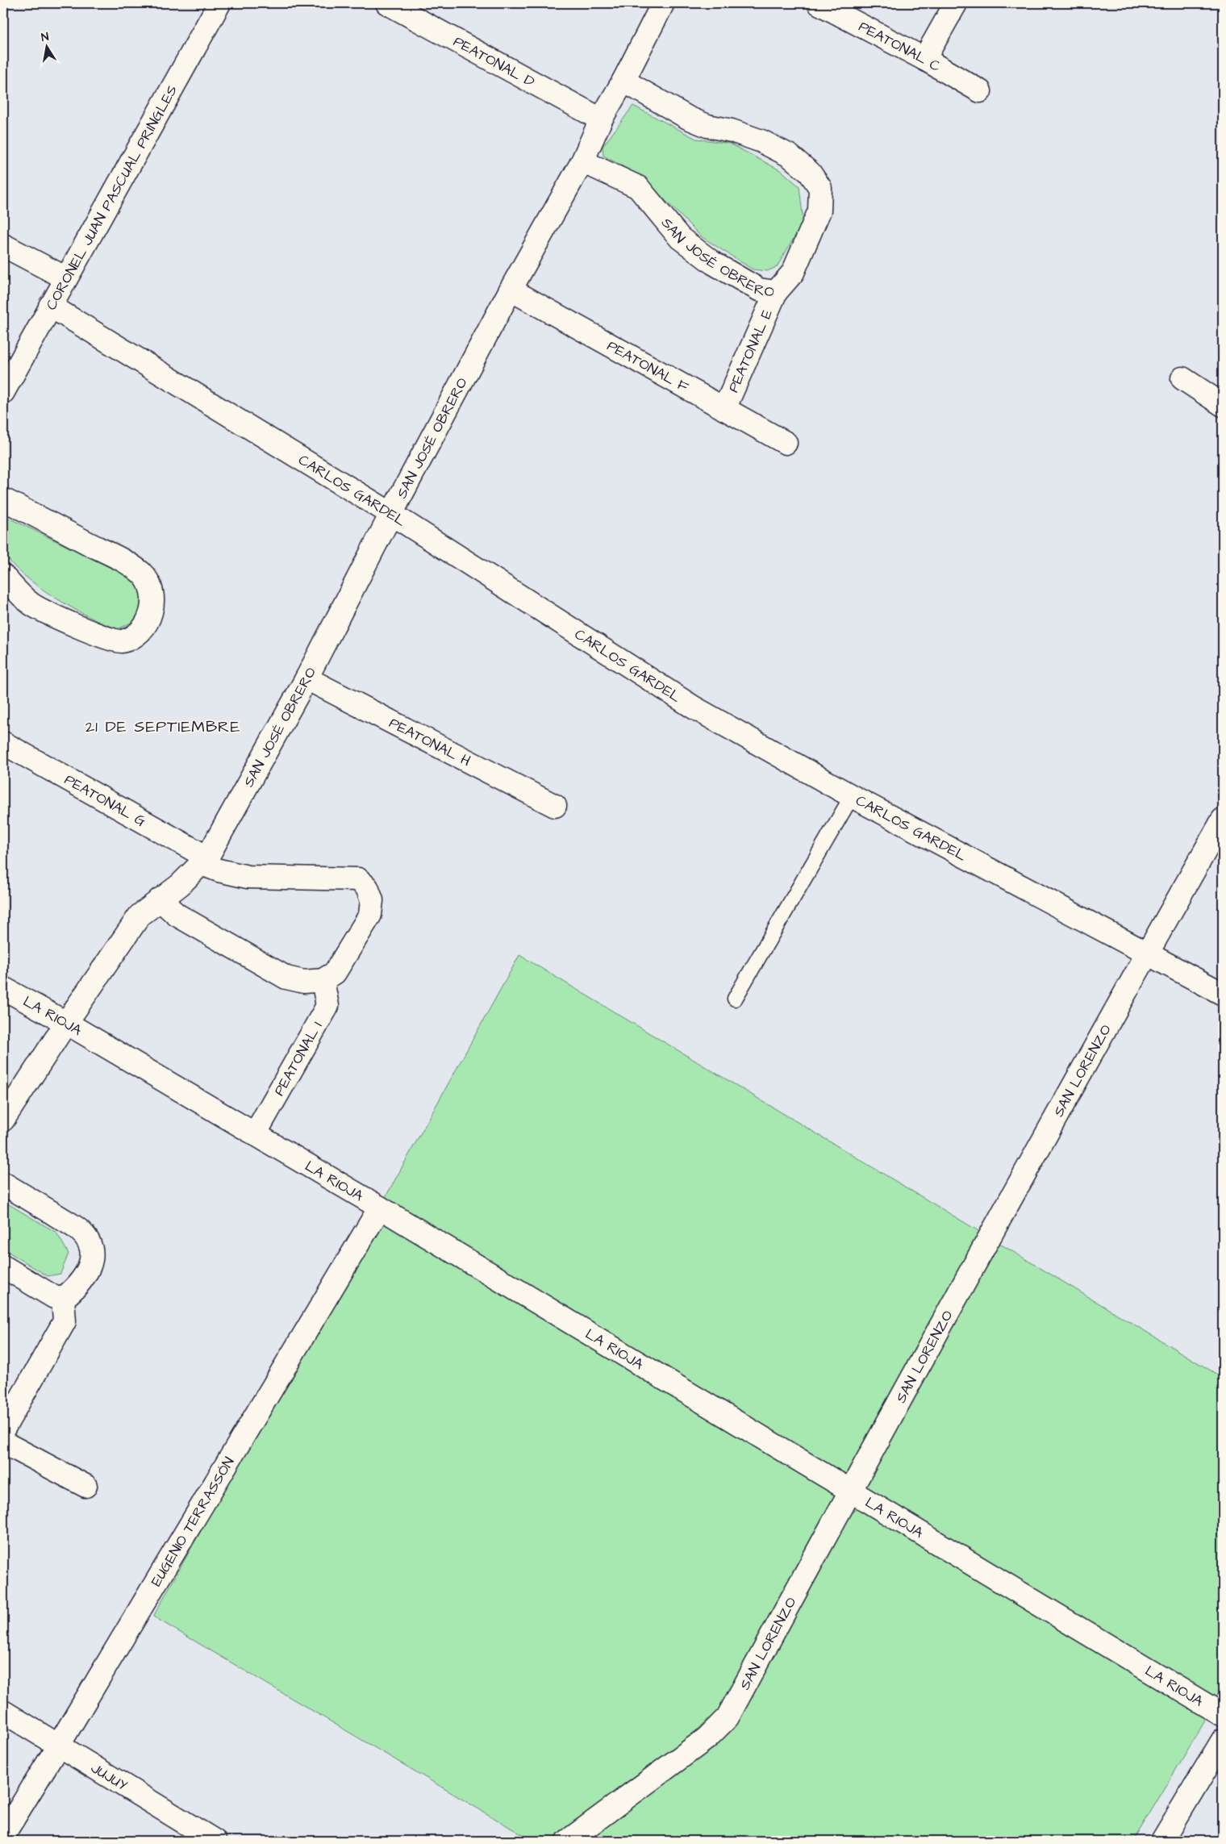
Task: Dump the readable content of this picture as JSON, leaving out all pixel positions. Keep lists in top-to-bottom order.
{
  "streets": {
    "street": [
      "PEATONAL C",
      "PEATONAL D",
      "CORONEL JUAN PASCUAL PRINGLES",
      "SAN JOSÉ OBRERO",
      "PEATONAL E",
      "PEATONAL F",
      "CARLOS GARDEL",
      "PEATONAL H",
      "PEATONAL G",
      "LA RIOJA",
      "PEATONAL I",
      "SAN LORENZO",
      "EUGENIO TERRASSÓN",
      "JUJUY"
    ]
  },
  "crossings": [
    ["PEATONAL D", "SAN JOSÉ OBRERO"],
    ["CORONEL JUAN PASCUAL PRINGLES", "CARLOS GARDEL"],
    ["SAN JOSÉ OBRERO", "PEATONAL E"],
    ["SAN JOSÉ OBRERO", "PEATONAL F"],
    ["SAN JOSÉ OBRERO", "CARLOS GARDEL"],
    ["SAN JOSÉ OBRERO", "PEATONAL H"],
    ["SAN JOSÉ OBRERO", "PEATONAL G"],
    ["SAN JOSÉ OBRERO", "LA RIOJA"],
    ["PEATONAL E", "PEATONAL F"],
    ["CARLOS GARDEL", "SAN LORENZO"],
    ["LA RIOJA", "PEATONAL I"],
    ["LA RIOJA", "SAN LORENZO"],
    ["LA RIOJA", "EUGENIO TERRASSÓN"],
    ["EUGENIO TERRASSÓN", "JUJUY"]
  ],
  "districts": ["21 DE SEPTIEMBRE"],
  "north": "top"
}
